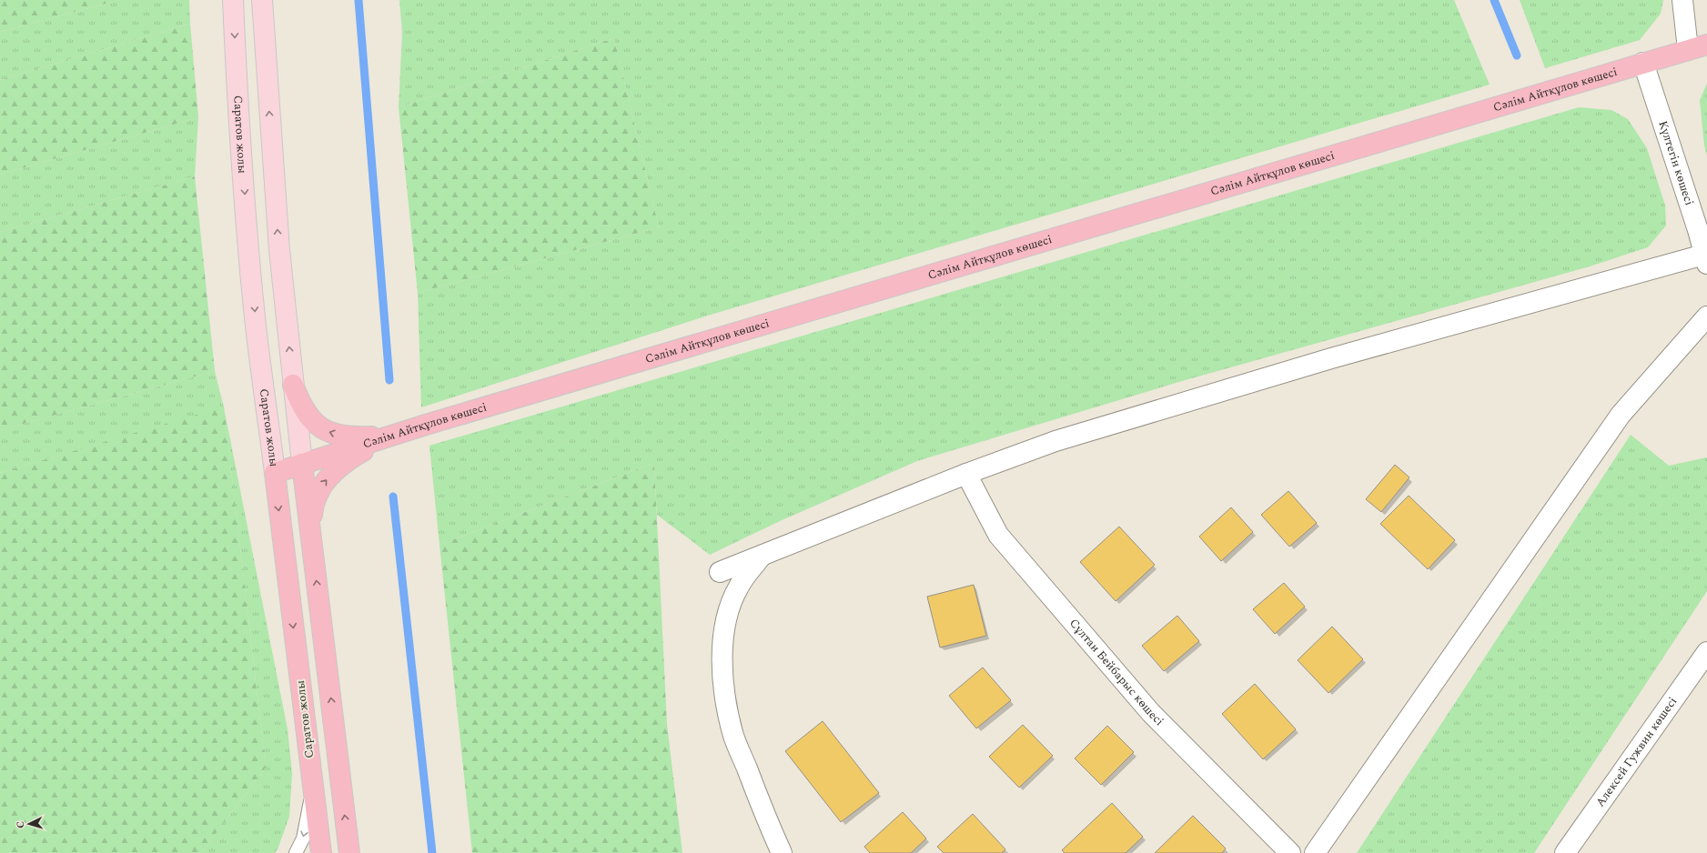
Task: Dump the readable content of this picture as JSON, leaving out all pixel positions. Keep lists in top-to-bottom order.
{
  "streets": {
    "highway": ["Сәлім Айтқұлов көшесі", "Саратов жолы"],
    "street": ["Күлтегін көшесі", "Сұлтан Бейбарыс көшесі", "Алексей Гужвин көшесі"]
  },
  "crossings": [
    ["Сәлім Айтқұлов көшесі", "Саратов жолы"],
    ["Сәлім Айтқұлов көшесі", "Күлтегін көшесі"]
  ],
  "north": "left"
}
